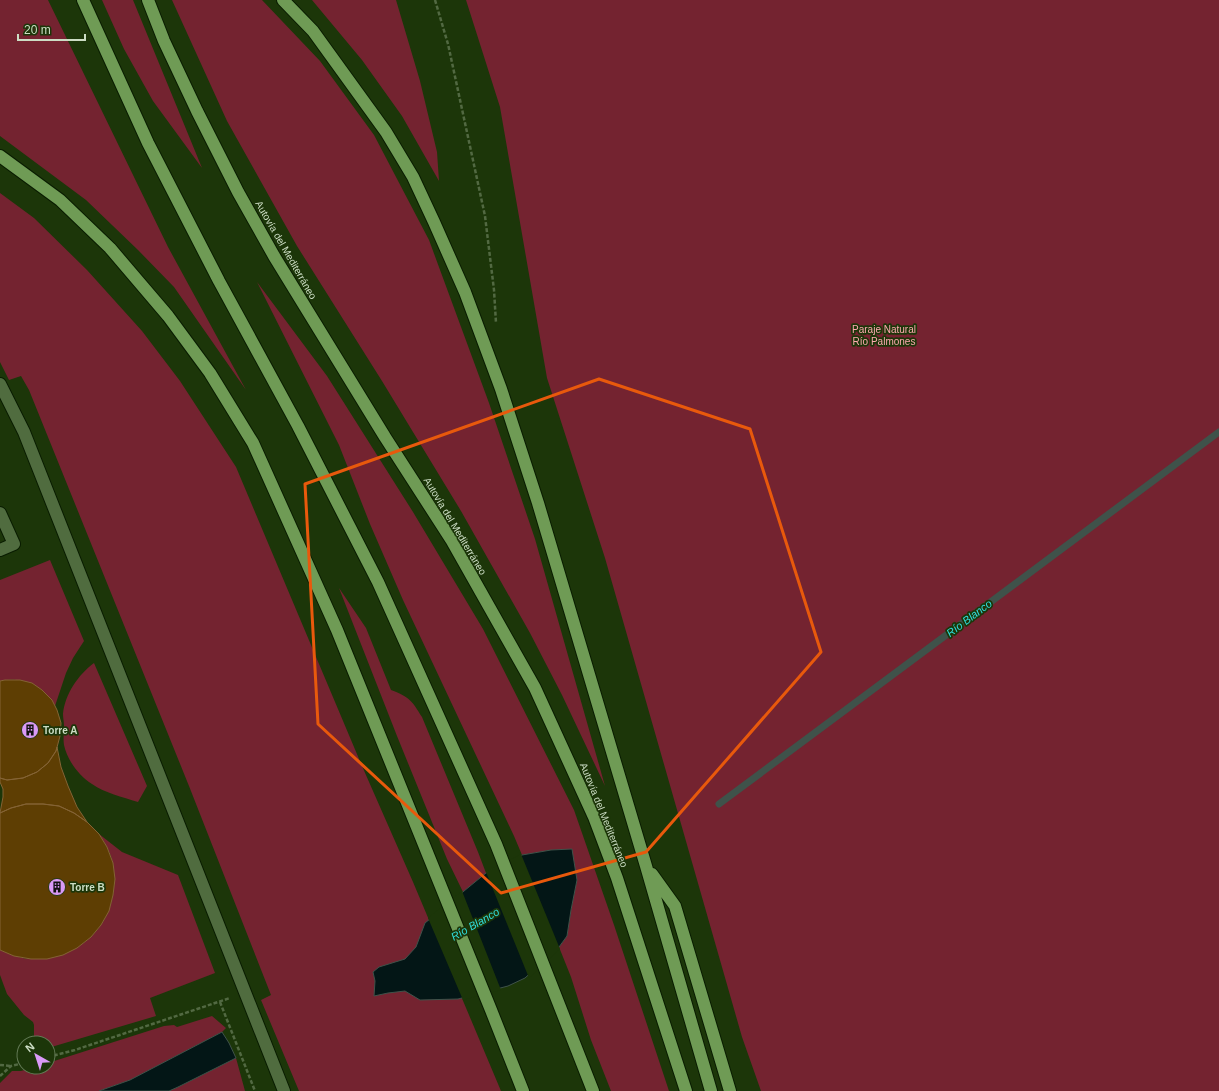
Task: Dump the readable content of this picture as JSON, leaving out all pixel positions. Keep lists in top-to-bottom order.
{
  "streets": {
    "highway": ["Autovía del Mediterráneo"]
  },
  "water": ["Río Blanco"],
  "parks": ["Paraje Natural Río Palmones"],
  "places": {
    "building": ["Torre A", "Torre B"]
  },
  "scale_bar": "20 m",
  "north": "top left"
}
